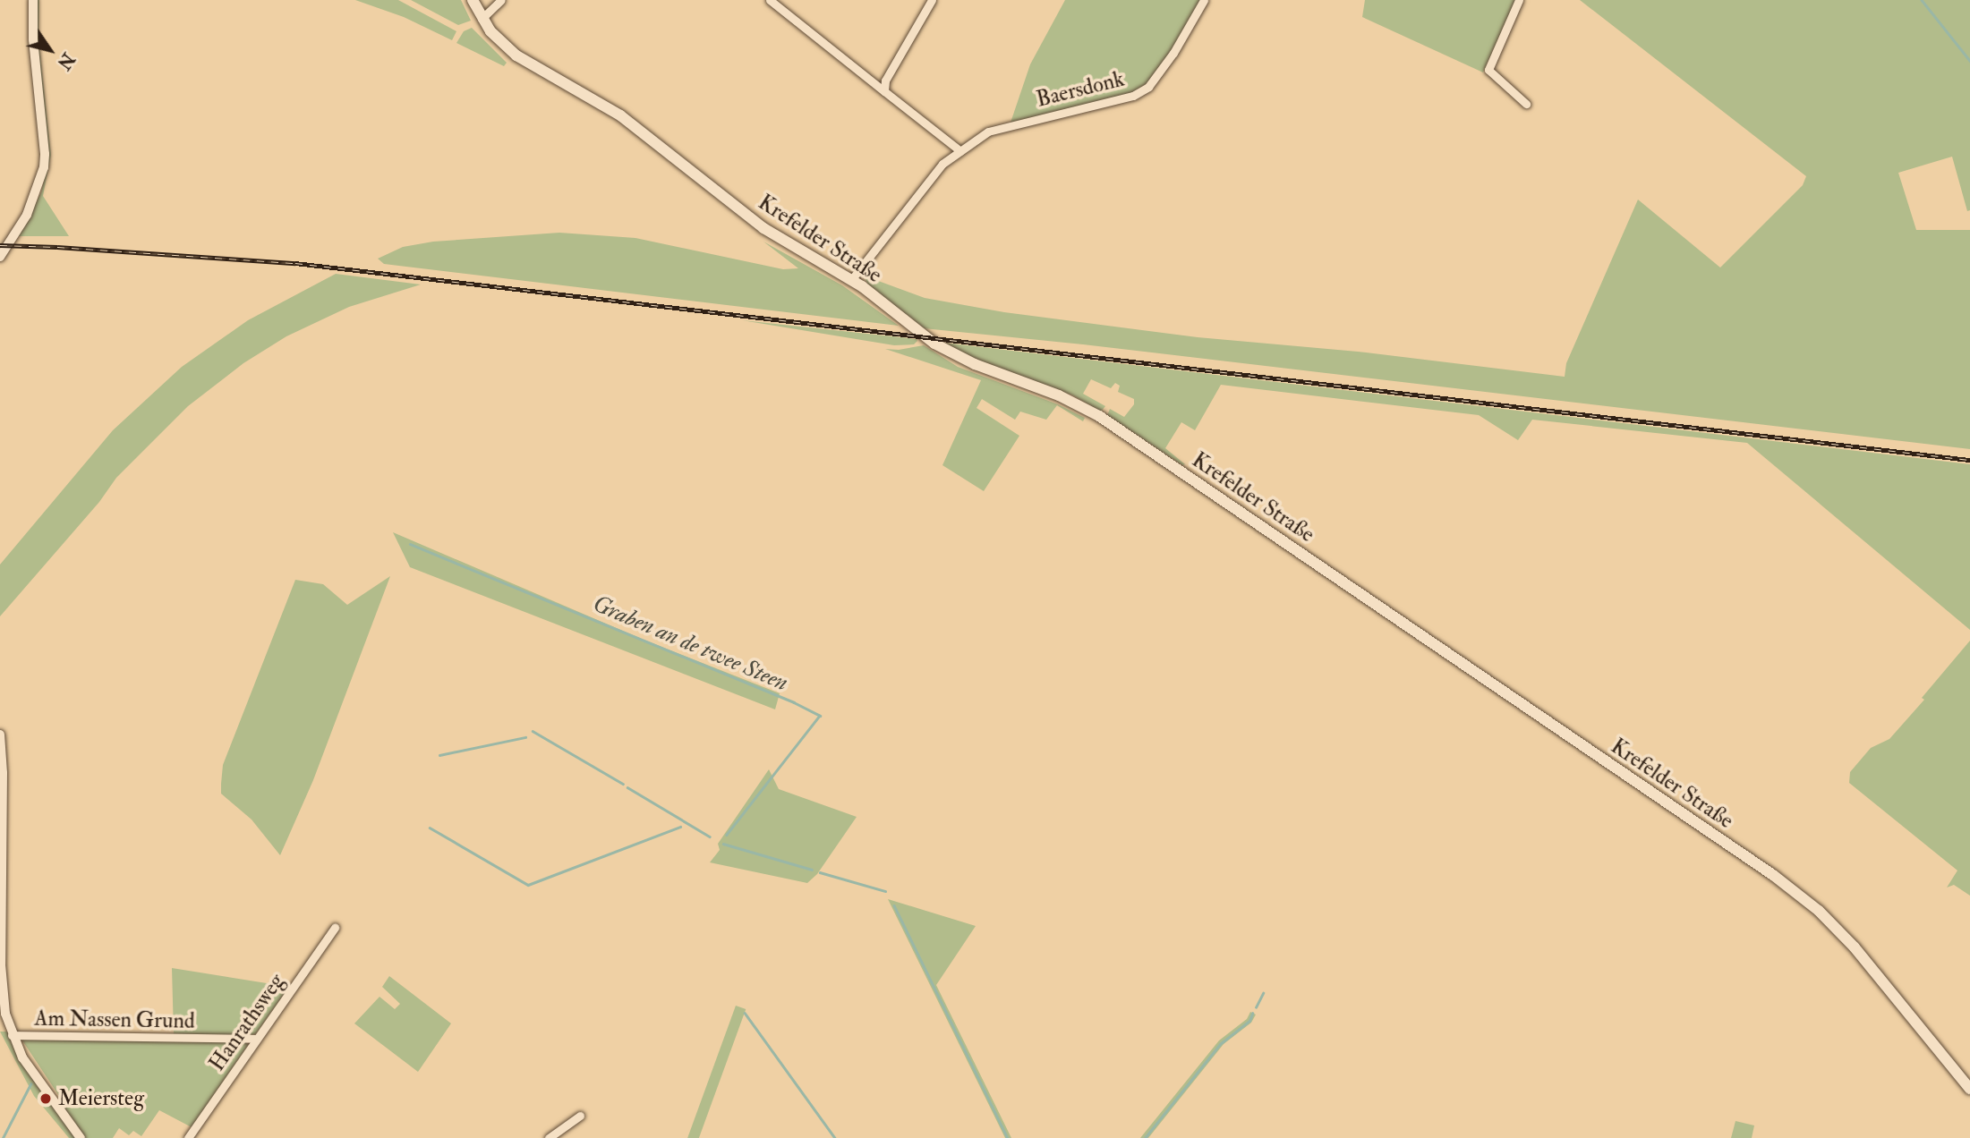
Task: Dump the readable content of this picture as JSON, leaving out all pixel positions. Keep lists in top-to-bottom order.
{
  "streets": {
    "main road": ["Krefelder Straße"],
    "street": ["Baersdonk", "Am Nassen Grund", "Hanrathsweg"]
  },
  "crossings": [
    ["Baersdonk", "Krefelder Straße"],
    ["Am Nassen Grund", "Hanrathsweg"]
  ],
  "water": ["Graben an de twee Steen"],
  "places": ["Meiersteg"],
  "north": "bottom right"
}
